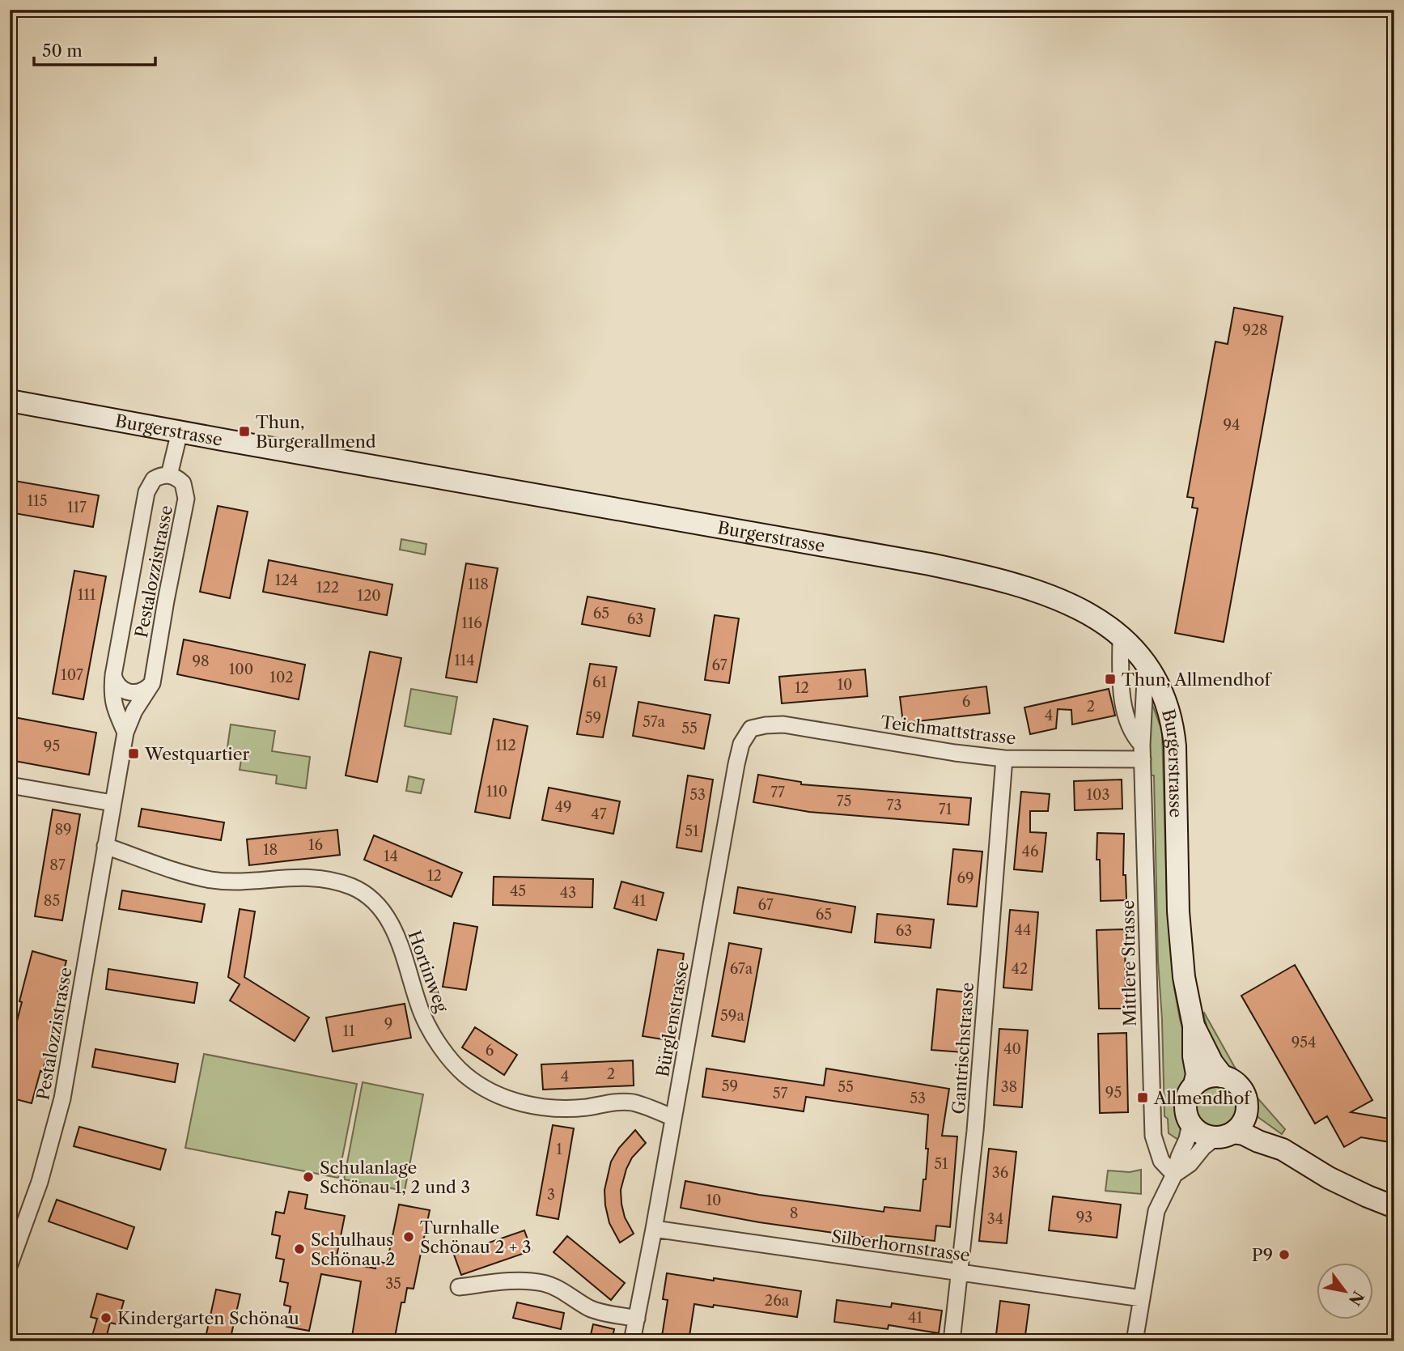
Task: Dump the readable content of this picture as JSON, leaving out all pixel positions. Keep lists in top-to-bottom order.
{
  "streets": {
    "main road": ["Burgerstrasse"],
    "street": [
      "Pestalozzistrasse",
      "Teichmattstrasse",
      "Mittlere Strasse",
      "Hortinweg",
      "Bürglenstrasse",
      "Gantrischstrasse",
      "Silberhornstrasse"
    ]
  },
  "crossings": [
    ["Burgerstrasse", "Mittlere Strasse"],
    ["Pestalozzistrasse", "Hortinweg"],
    ["Teichmattstrasse", "Mittlere Strasse"],
    ["Teichmattstrasse", "Bürglenstrasse"],
    ["Teichmattstrasse", "Gantrischstrasse"],
    ["Hortinweg", "Bürglenstrasse"],
    ["Bürglenstrasse", "Silberhornstrasse"],
    ["Gantrischstrasse", "Silberhornstrasse"]
  ],
  "places": {
    "transit": [
      "Thun, Burgerallmend",
      "Thun, Allmendhof",
      "Westquartier",
      "Allmendhof"
    ],
    "other": [
      "Schulanlage Schönau 1, 2 und 3",
      "Turnhalle Schönau 2 + 3",
      "Schulhaus Schönau 2",
      "P9",
      "Kindergarten Schönau"
    ]
  },
  "house_numbers": [
    "928",
    "94",
    "115",
    "117",
    "124",
    "118",
    "122",
    "111",
    "120",
    "65",
    "63",
    "116",
    "114",
    "98",
    "67",
    "100",
    "107",
    "102",
    "61",
    "10",
    "12",
    "6",
    "2",
    "4",
    "59",
    "57a",
    "55",
    "112",
    "95",
    "110",
    "77",
    "53",
    "103",
    "75",
    "73",
    "49",
    "71",
    "47",
    "89",
    "51",
    "16",
    "18",
    "46",
    "14",
    "87",
    "12",
    "69",
    "45",
    "43",
    "85",
    "41",
    "67",
    "65",
    "44",
    "63",
    "67a",
    "42",
    "59a",
    "9",
    "11",
    "954",
    "40",
    "6",
    "2",
    "4",
    "59",
    "55",
    "38",
    "95",
    "57",
    "53",
    "1",
    "51",
    "36",
    "3",
    "10",
    "8",
    "93",
    "34",
    "35",
    "26a",
    "41"
  ],
  "scale_bar": "50 m",
  "north": "bottom right"
}
